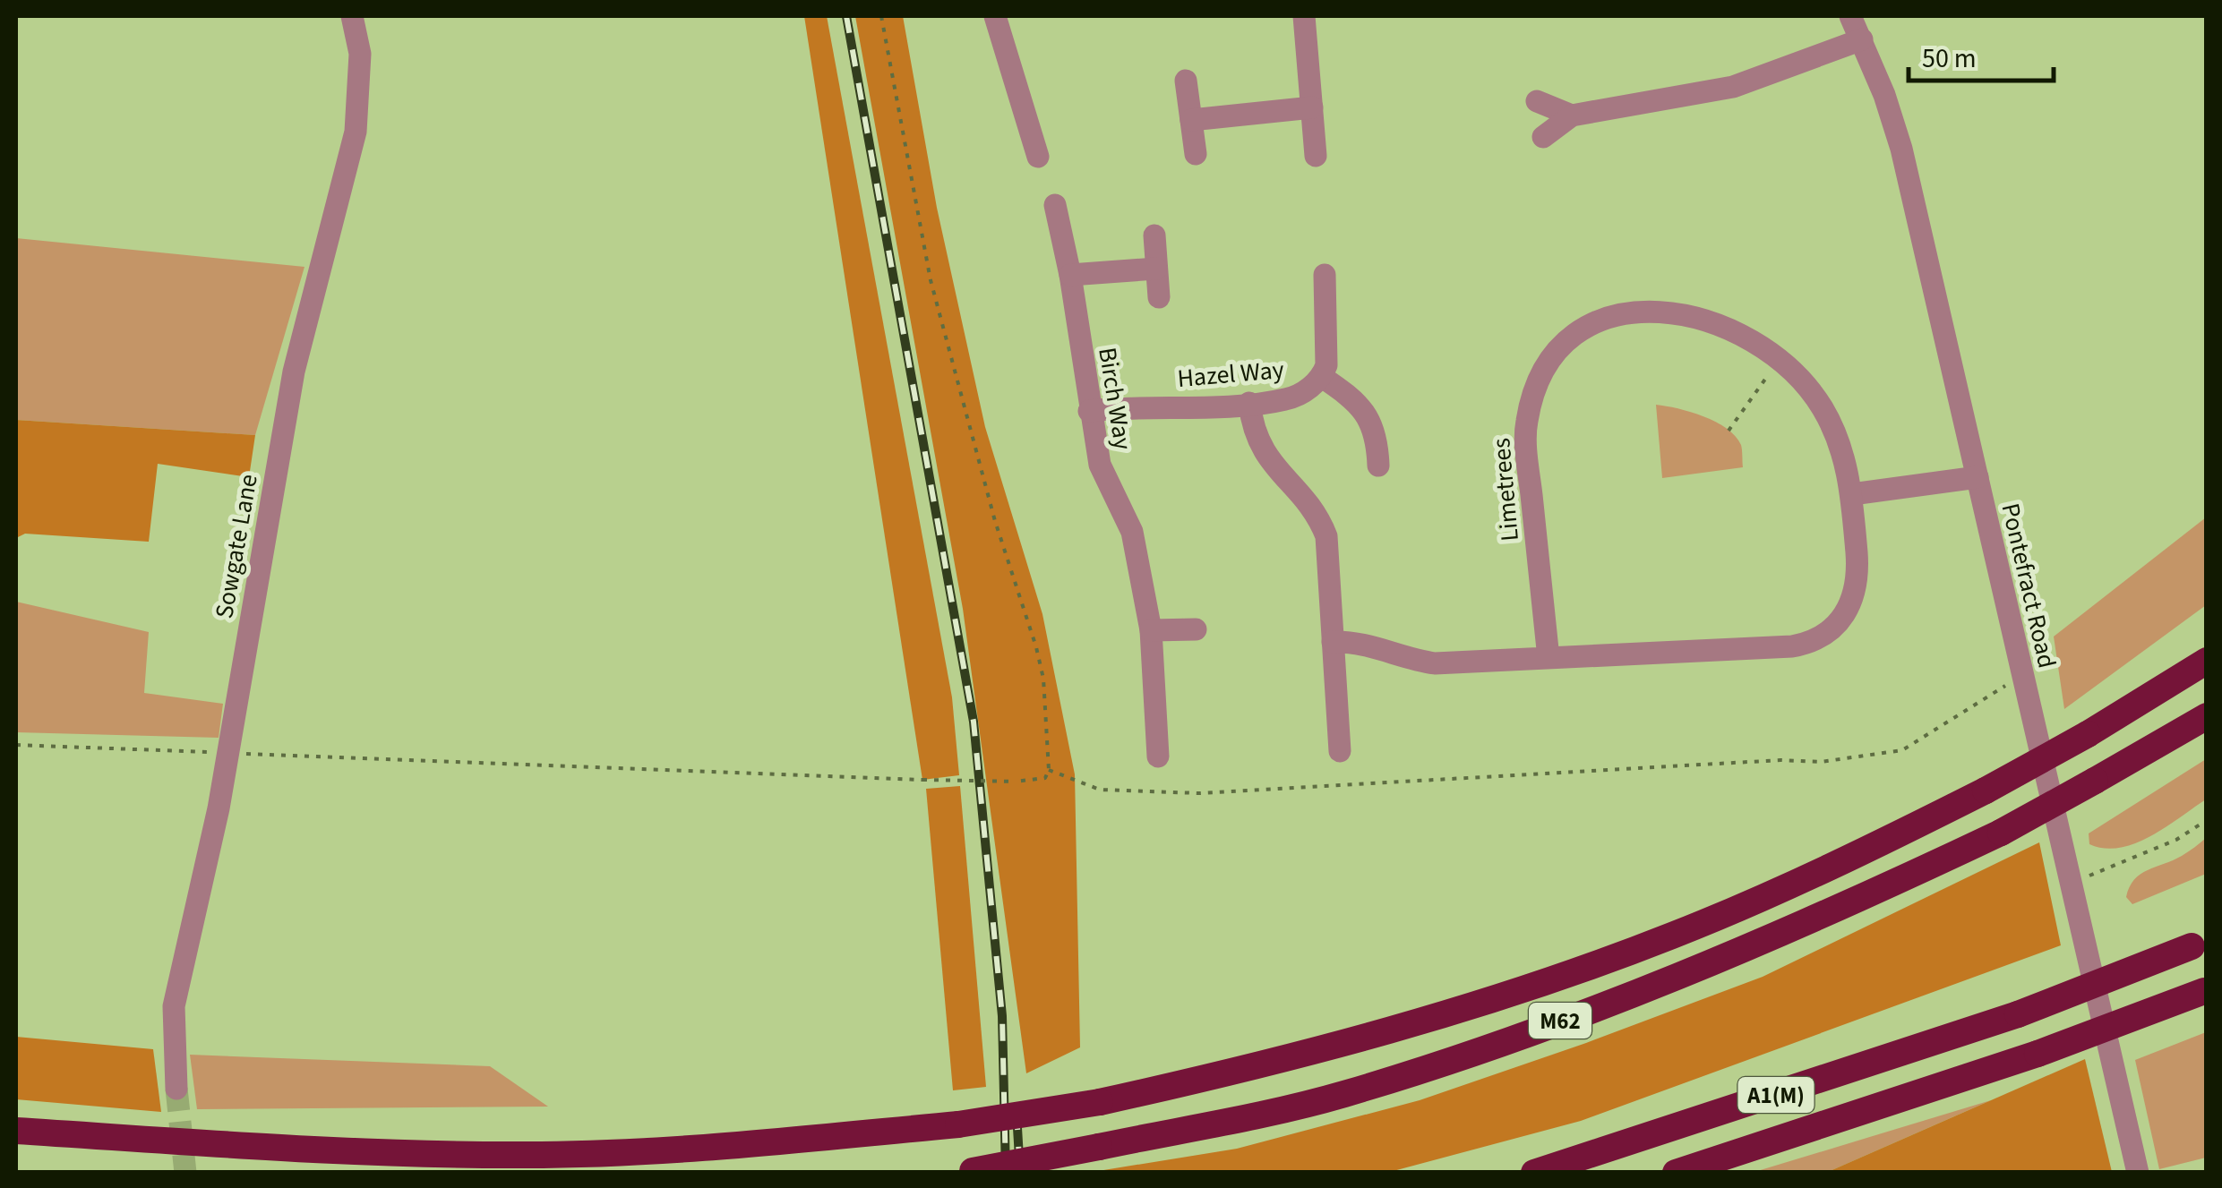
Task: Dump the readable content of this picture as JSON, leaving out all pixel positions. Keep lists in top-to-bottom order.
{
  "streets": {
    "highway": ["M62", "A1(M)"],
    "street": [
      "Hazel Way",
      "Birch Way",
      "Limetrees",
      "Sowgate Lane",
      "Pontefract Road"
    ]
  },
  "crossings": [
    ["Hazel Way", "Birch Way"]
  ],
  "scale_bar": "50 m"
}
